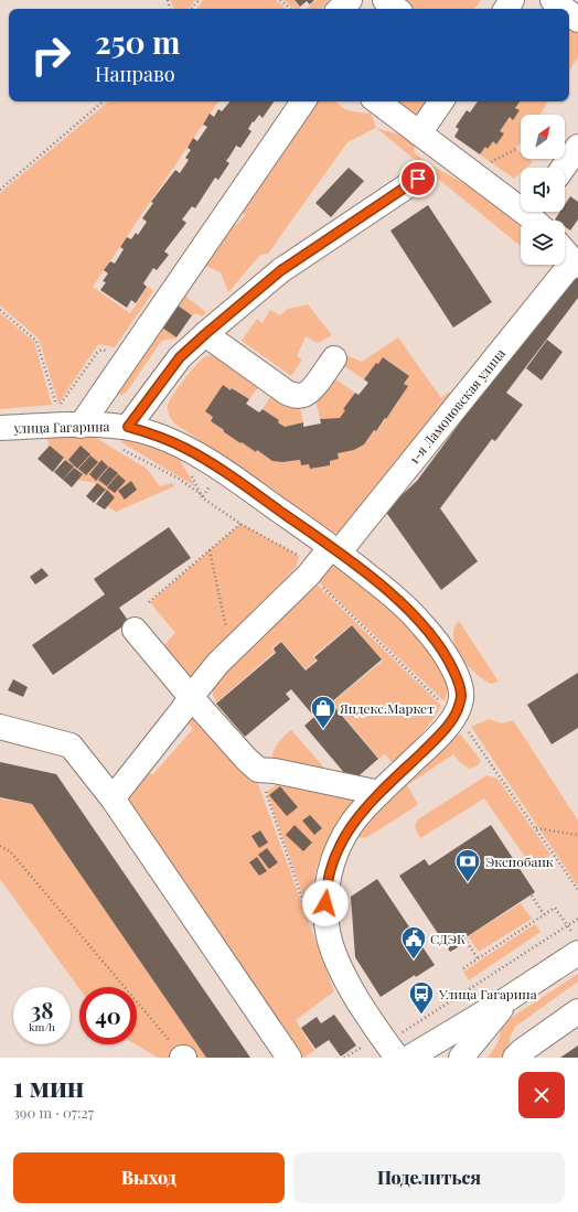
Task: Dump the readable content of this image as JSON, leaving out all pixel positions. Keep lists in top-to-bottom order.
{
  "streets": {
    "street": ["1-я Ламоновская улица", "улица Гагарина"]
  },
  "crossings": [
    ["1-я Ламоновская улица", "улица Гагарина"]
  ],
  "places": {
    "shop": ["Яндекс.Маркет"],
    "bank": ["Экспобанк"],
    "public building": ["СДЭК"],
    "bus stop": ["Улица Гагарина"]
  },
  "north": "top right",
  "page": {
    "turn": ["250 m", "Направо"],
    "speed": "38 km/h",
    "limit": "40",
    "heading": ["1 мин", "390 m · 07:27"],
    "buttons": ["Выход", "Поделиться"]
  }
}
